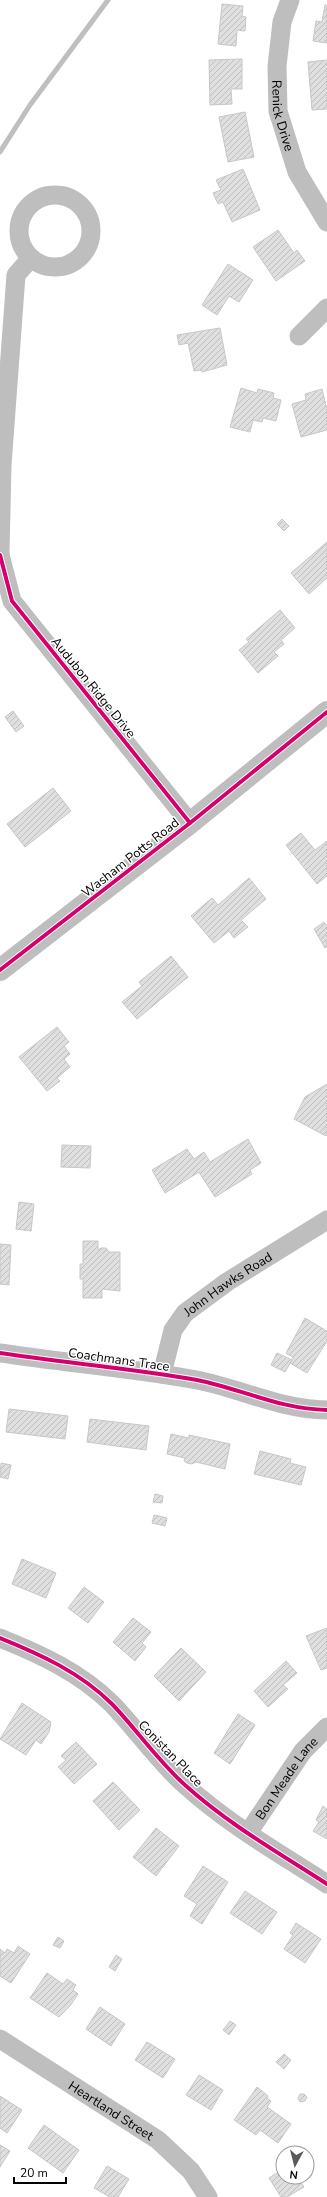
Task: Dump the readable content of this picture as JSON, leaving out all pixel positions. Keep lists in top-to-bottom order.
{
  "streets": {
    "street": [
      "Renick Drive",
      "Audubon Ridge Drive",
      "Washam Potts Road",
      "John Hawks Road",
      "Coachmans Trace",
      "Conistan Place",
      "Bon Meade Lane",
      "Heartland Street"
    ]
  },
  "crossings": [
    ["Audubon Ridge Drive", "Washam Potts Road"],
    ["John Hawks Road", "Coachmans Trace"],
    ["Conistan Place", "Bon Meade Lane"]
  ],
  "scale_bar": "20 m",
  "north": "bottom"
}
